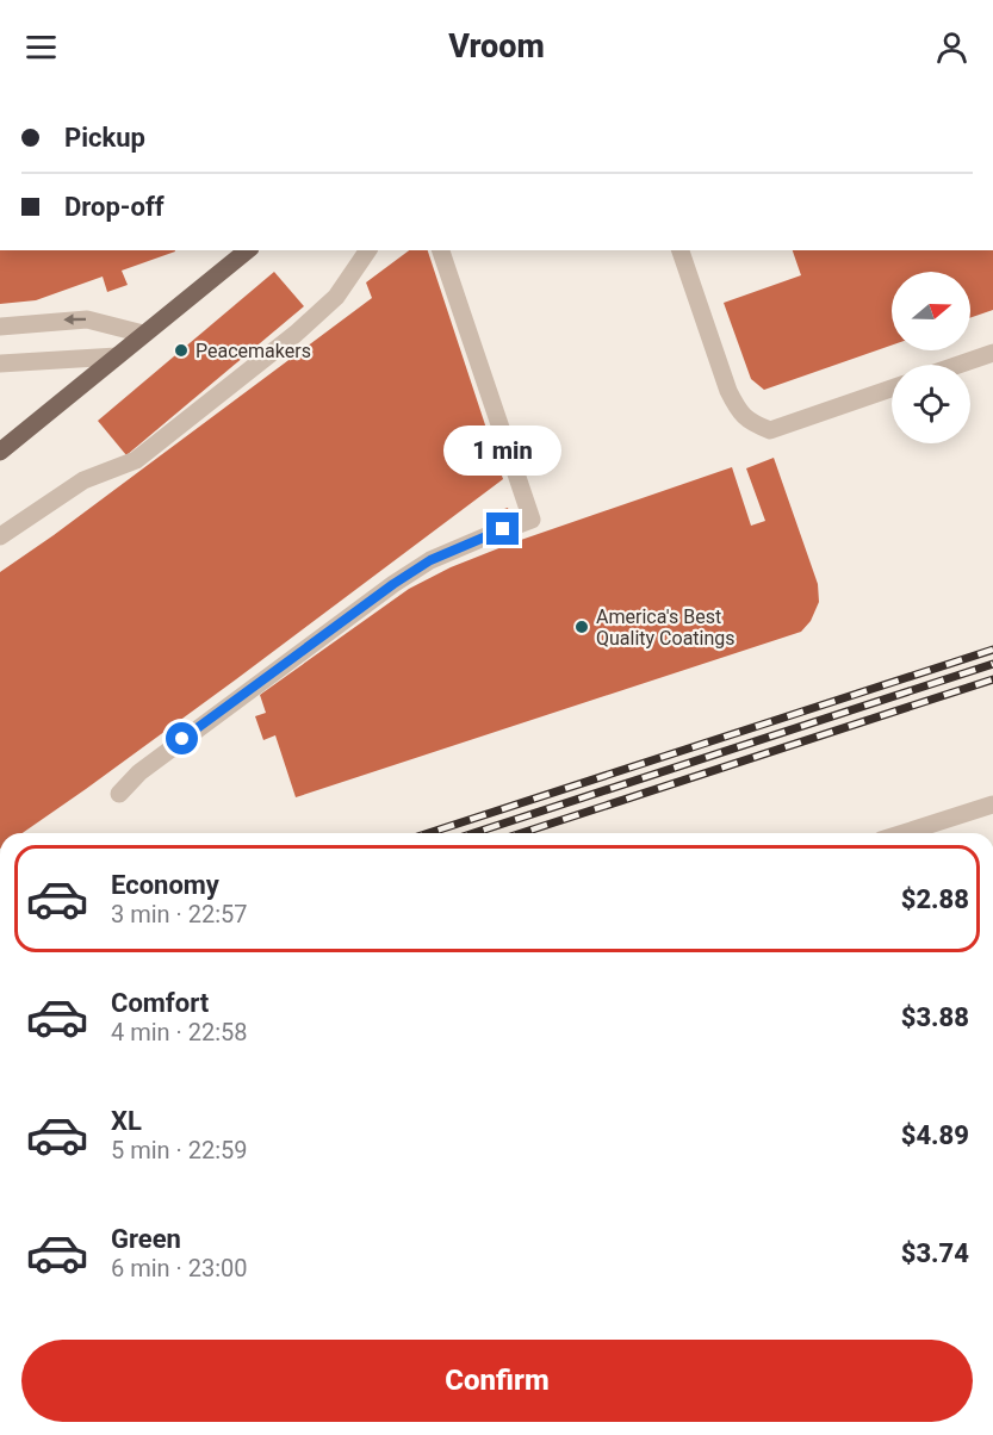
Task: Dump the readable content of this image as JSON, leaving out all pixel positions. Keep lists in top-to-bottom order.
{
  "places": ["Peacemakers", "America's Best Quality Coatings"],
  "north": "right",
  "page": {
    "header": "Vroom",
    "banner": ["Pickup", "Drop-off"],
    "bubble": "1 min",
    "list": [
      {
        "name": "Economy",
        "note": "3 min · 22:57",
        "value": "$2.88"
      },
      {
        "name": "Comfort",
        "note": "4 min · 22:58",
        "value": "$3.88"
      },
      {
        "name": "XL",
        "note": "5 min · 22:59",
        "value": "$4.89"
      },
      {
        "name": "Green",
        "note": "6 min · 23:00",
        "value": "$3.74"
      }
    ],
    "buttons": "Confirm"
  }
}
